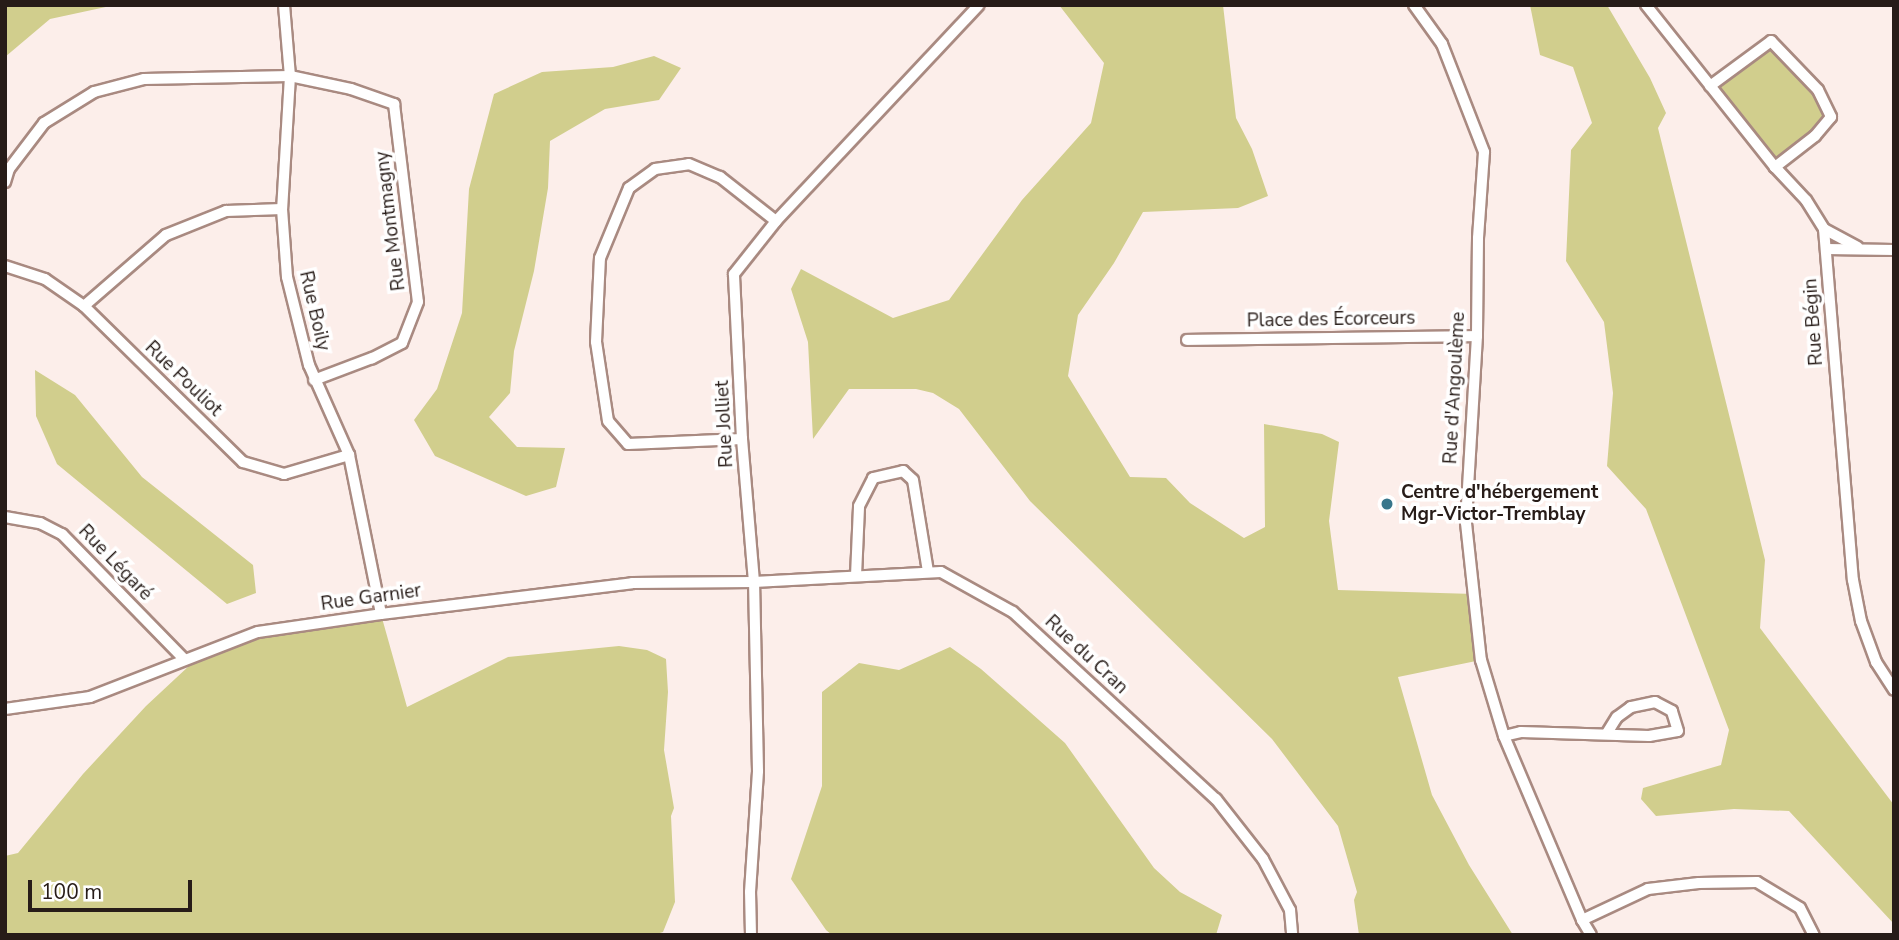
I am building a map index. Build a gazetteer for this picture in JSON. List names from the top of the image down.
{
  "streets": {
    "street": [
      "Rue Montmagny",
      "Rue Boily",
      "Place des Écorceurs",
      "Rue Bégin",
      "Rue Pouliot",
      "Rue d'Angoulème",
      "Rue Jolliet",
      "Rue Légaré",
      "Rue Garnier",
      "Rue du Cran"
    ]
  },
  "crossings": [
    ["Rue Montmagny", "Rue Boily"],
    ["Rue Boily", "Rue Pouliot"],
    ["Rue Boily", "Rue Garnier"],
    ["Place des Écorceurs", "Rue d'Angoulème"],
    ["Rue Jolliet", "Rue Garnier"],
    ["Rue Jolliet", "Rue du Cran"],
    ["Rue Légaré", "Rue Garnier"],
    ["Rue Garnier", "Rue du Cran"]
  ],
  "places": ["Centre d'hébergement Mgr-Victor-Tremblay"],
  "scale_bar": "100 m"
}
